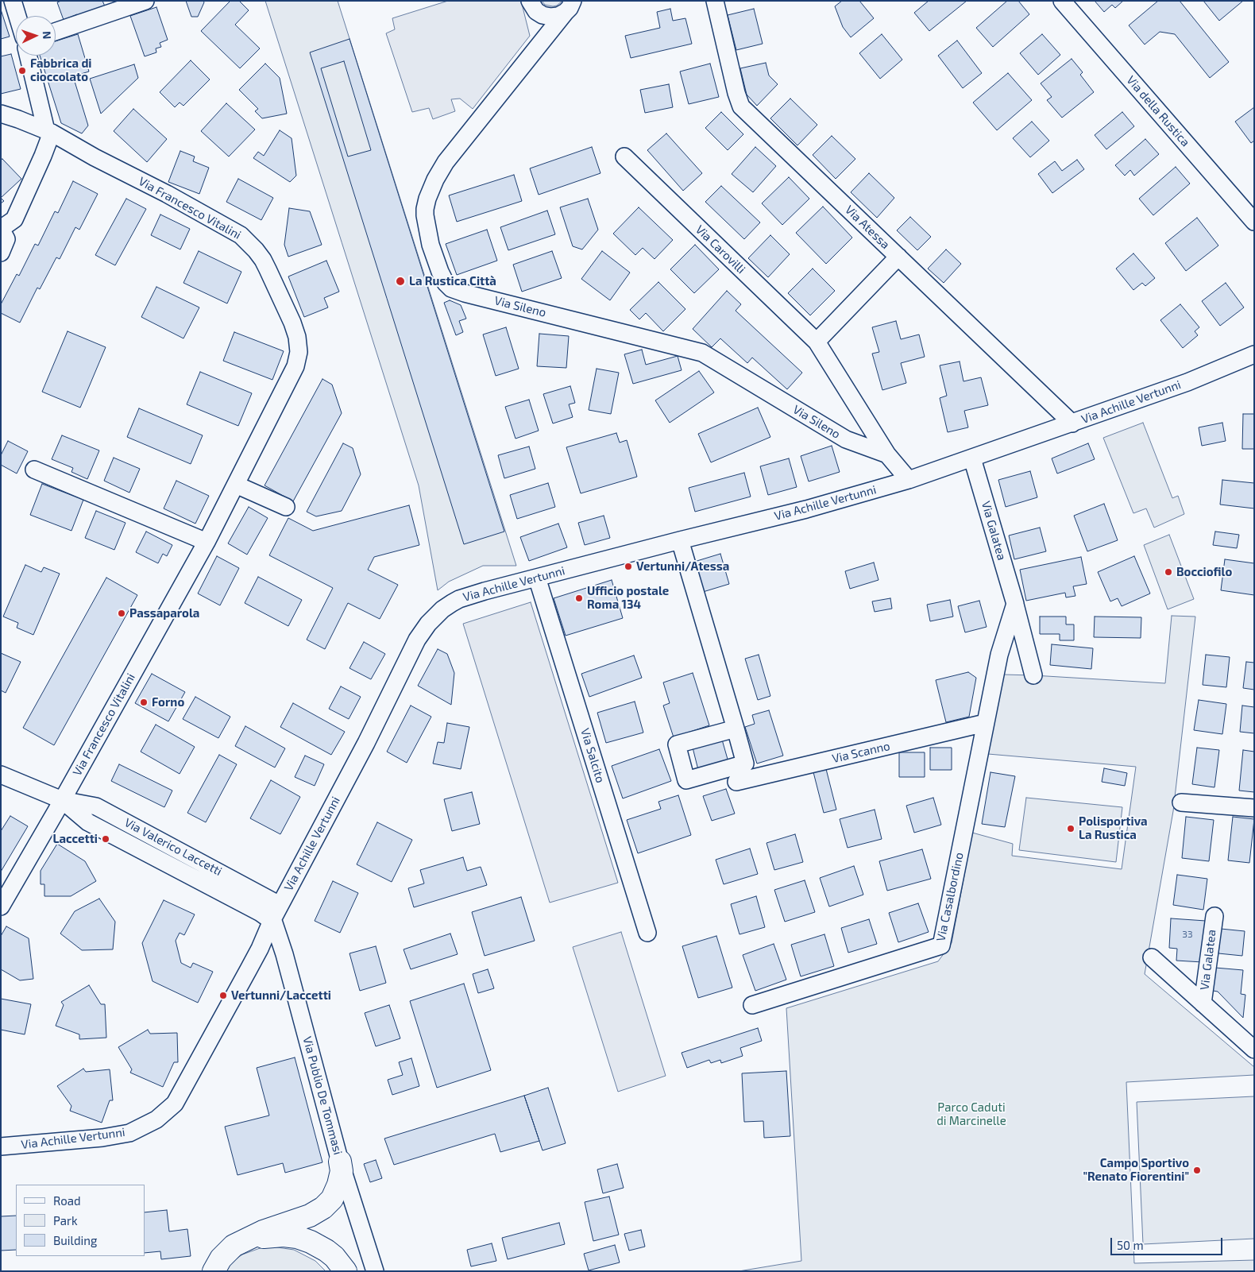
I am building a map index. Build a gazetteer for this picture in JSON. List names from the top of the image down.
{
  "streets": {
    "street": [
      "Via della Rustica",
      "Via Francesco Vitalini",
      "Via Atessa",
      "Via Carovilli",
      "Via Sileno",
      "Via Achille Vertunni",
      "Via Galatea",
      "Via Scanno",
      "Via Salcito",
      "Via Valerico Laccetti",
      "Via Casalbordino",
      "Via Publio De Tommasi"
    ]
  },
  "crossings": [
    ["Via Francesco Vitalini", "Via Valerico Laccetti"],
    ["Via Atessa", "Via Achille Vertunni"],
    ["Via Carovilli", "Via Sileno"],
    ["Via Carovilli", "Via Achille Vertunni"],
    ["Via Achille Vertunni", "Via Galatea"],
    ["Via Achille Vertunni", "Via Salcito"],
    ["Via Achille Vertunni", "Via Valerico Laccetti"],
    ["Via Achille Vertunni", "Via Publio De Tommasi"],
    ["Via Galatea", "Via Casalbordino"],
    ["Via Scanno", "Via Casalbordino"],
    ["Via Valerico Laccetti", "Via Publio De Tommasi"]
  ],
  "parks": ["Parco Caduti di Marcinelle"],
  "places": [
    "Fabbrica di cioccolato",
    "La Rustica Città",
    "Vertunni/Atessa",
    "Bocciofilo",
    "Ufficio postale Roma 134",
    "Passaparola",
    "Forno",
    "Polisportiva La Rustica",
    "Laccetti",
    "Vertunni/Laccetti",
    "Campo Sportivo \"Renato Fiorentini\""
  ],
  "house_numbers": ["33"],
  "legend": ["Road", "Park", "Building"],
  "scale_bar": "50 m",
  "north": "right"
}
